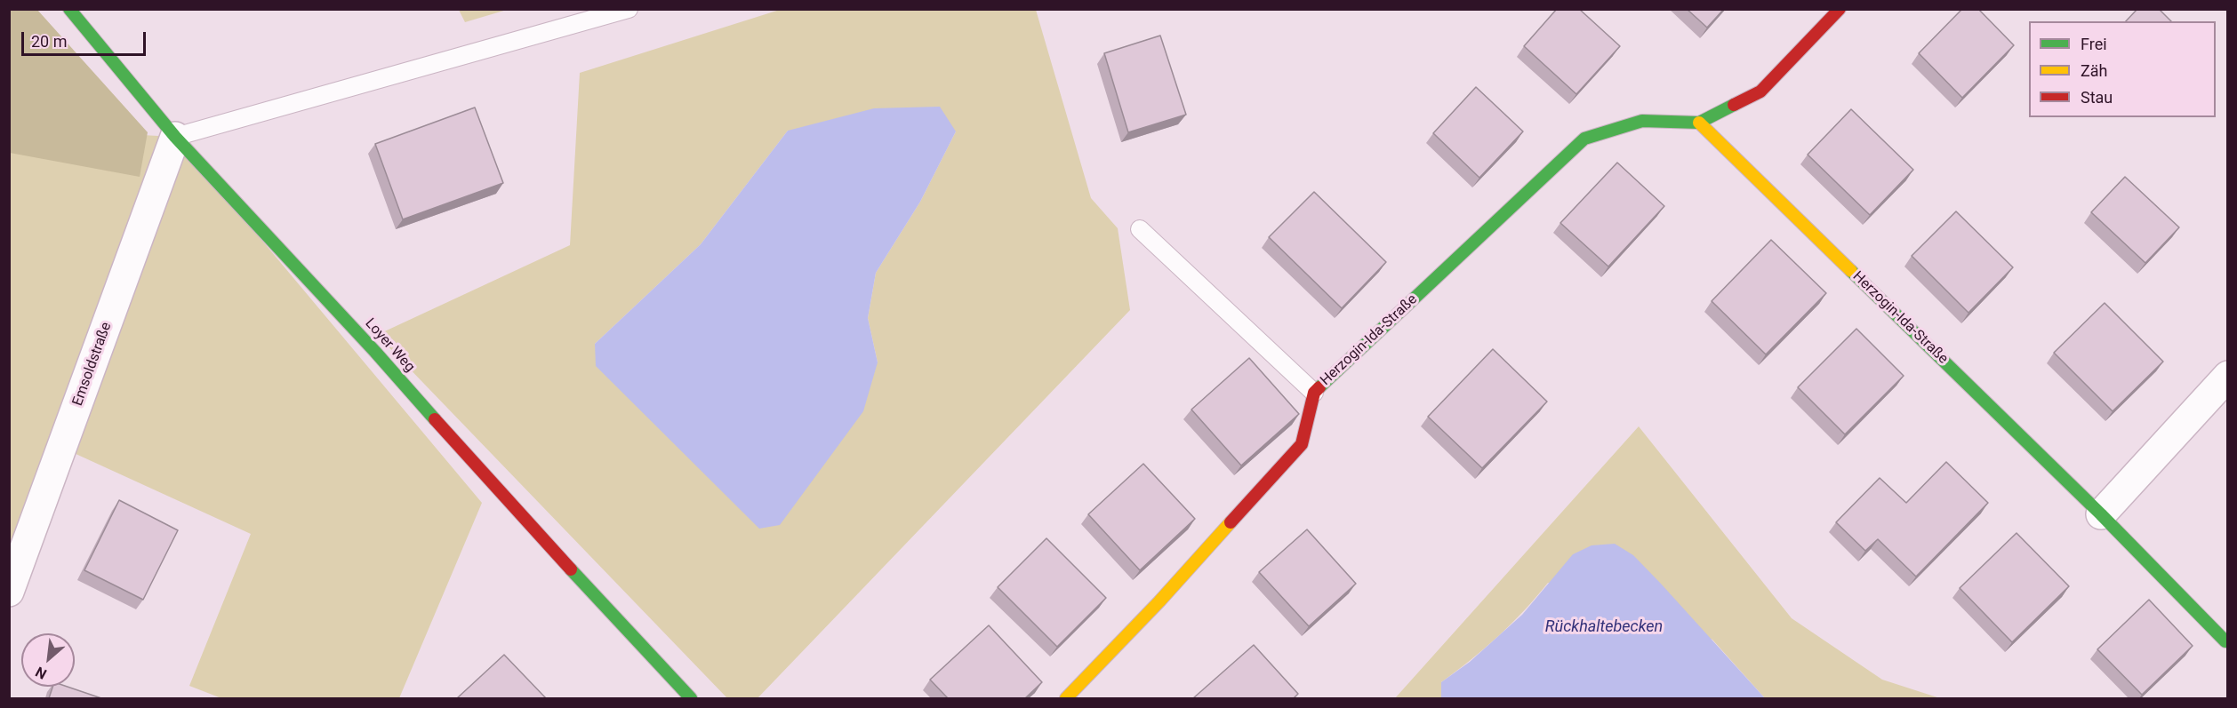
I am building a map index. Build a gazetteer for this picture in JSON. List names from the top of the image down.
{
  "streets": {
    "street": ["Herzogin-Ida-Straße", "Loyer Weg", "Emsoldstraße"]
  },
  "crossings": [
    ["Loyer Weg", "Emsoldstraße"]
  ],
  "water": ["Rückhaltebecken"],
  "legend": ["Frei", "Zäh", "Stau"],
  "scale_bar": "20 m",
  "north": "bottom left"
}
